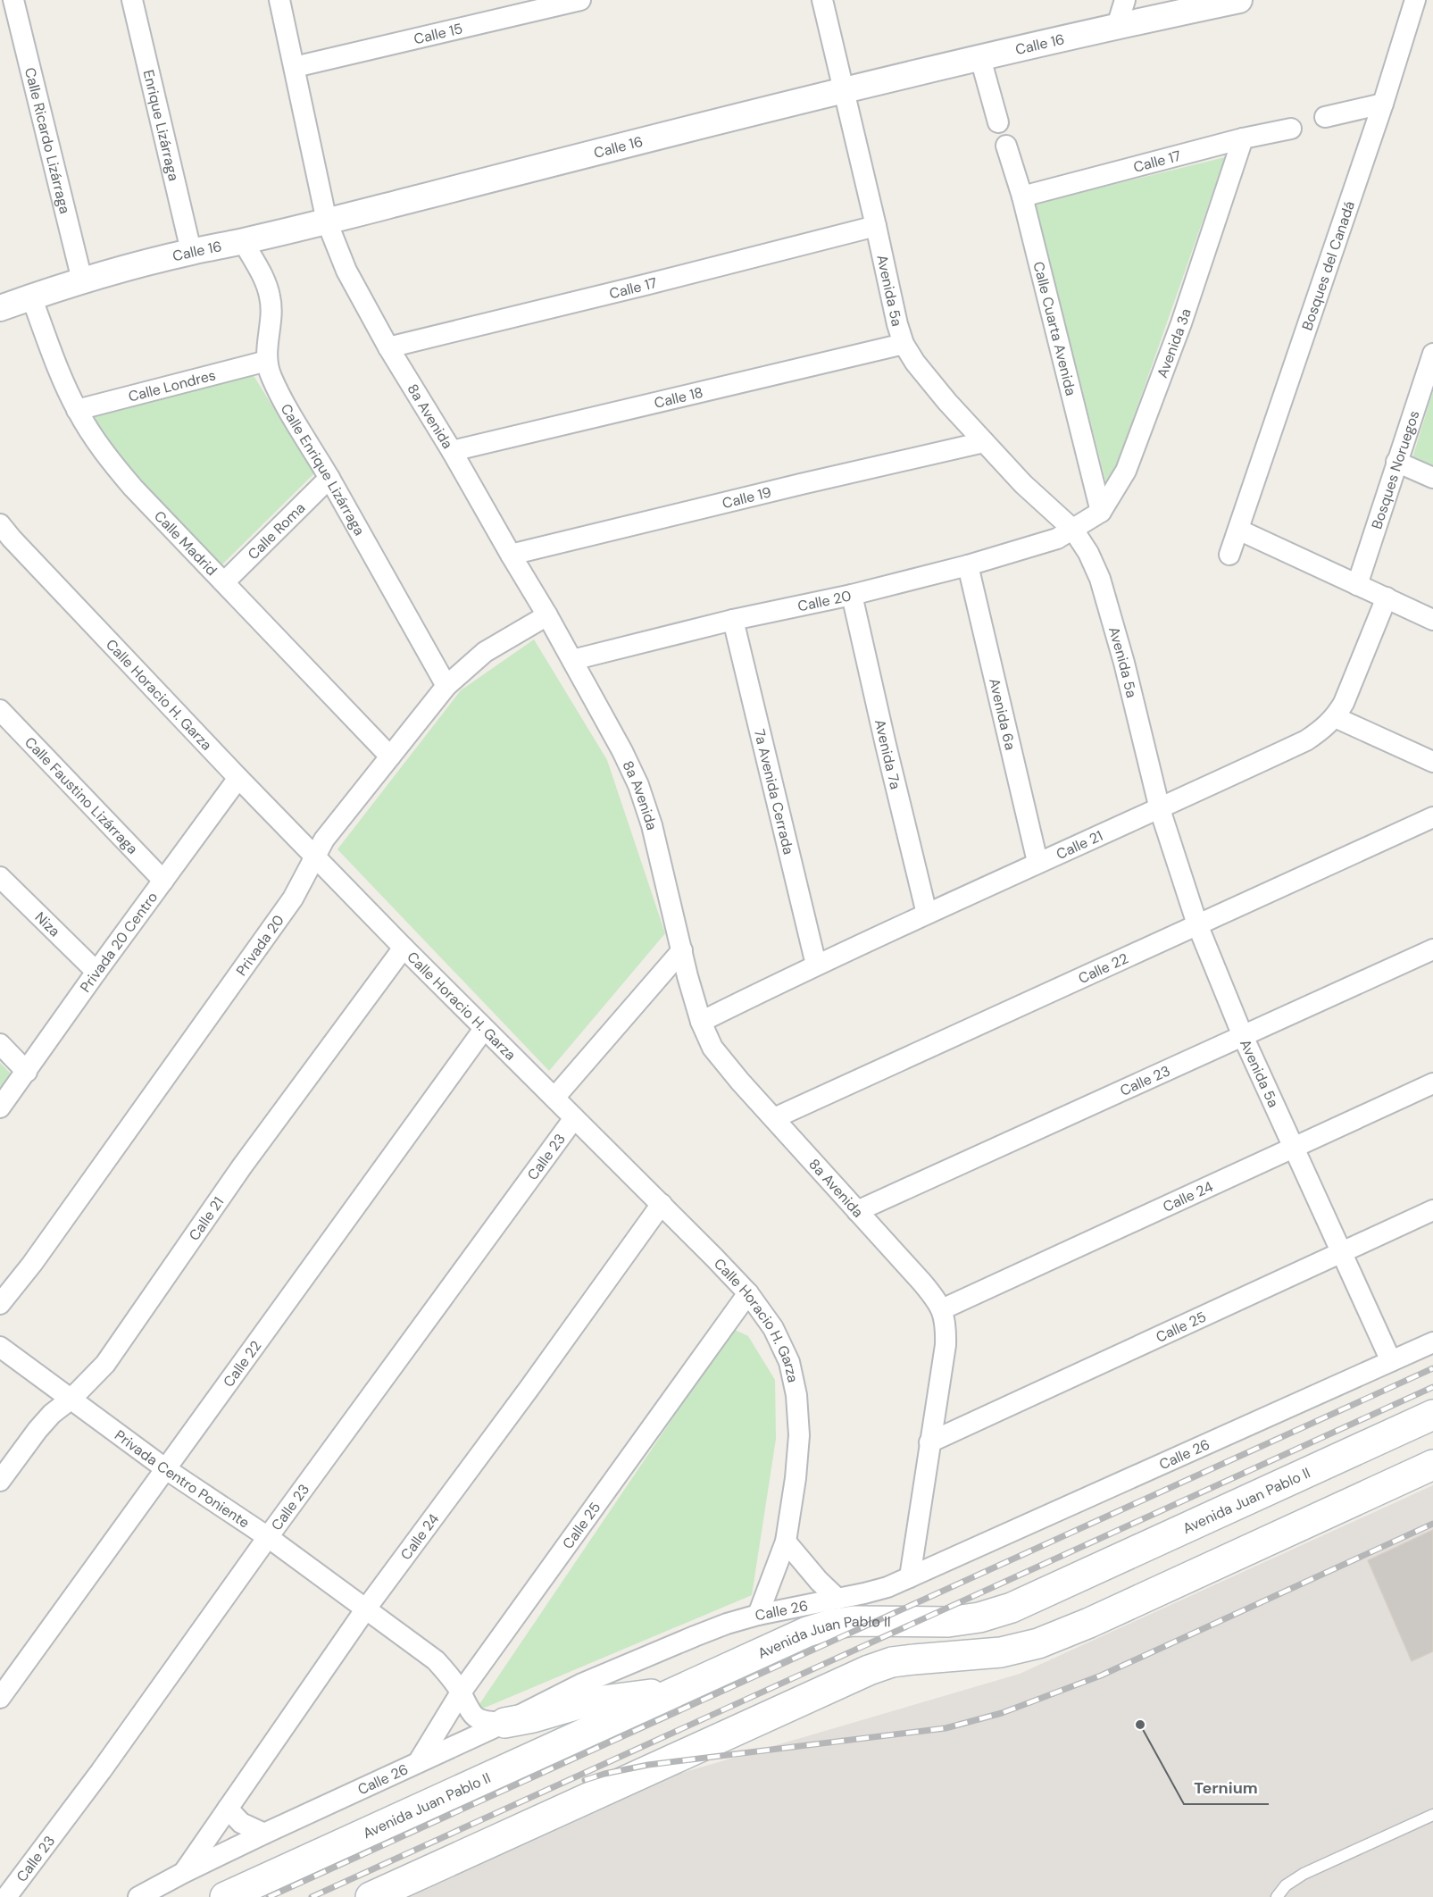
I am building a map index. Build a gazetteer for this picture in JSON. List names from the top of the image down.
{
  "streets": {
    "main road": ["Avenida Juan Pablo II"],
    "street": [
      "Calle 15",
      "Calle 16",
      "Enrique Lizárraga",
      "Calle Ricardo Lizárraga",
      "Calle 17",
      "Bosques del Canadá",
      "Avenida 5a",
      "Calle Cuarta Avenida",
      "Avenida 3a",
      "Calle Londres",
      "Calle 18",
      "8a Avenida",
      "Bosques Noruegos",
      "Calle Enrique Lizárraga",
      "Calle 19",
      "Calle Roma",
      "Calle Madrid",
      "Calle 20",
      "Calle Horacio H. Garza",
      "Avenida 6a",
      "Avenida 7a",
      "7a Avenida Cerrada",
      "Calle Faustino Lizárraga",
      "Calle 21",
      "Niza",
      "Privada 20 Centro",
      "Privada 20",
      "Calle 22",
      "Calle 23",
      "Calle 24",
      "Calle 25",
      "Calle 26",
      "Privada Centro Poniente"
    ]
  },
  "crossings": [
    ["Calle 15", "8a Avenida"],
    ["Calle 16", "Enrique Lizárraga"],
    ["Calle 16", "Calle Ricardo Lizárraga"],
    ["Calle 16", "Avenida 5a"],
    ["Calle 16", "8a Avenida"],
    ["Calle 16", "Calle Enrique Lizárraga"],
    ["Calle 16", "Calle Madrid"],
    ["Calle 17", "Avenida 5a"],
    ["Calle 17", "Calle Cuarta Avenida"],
    ["Calle 17", "Avenida 3a"],
    ["Calle 17", "8a Avenida"],
    ["Avenida 5a", "Avenida 3a"],
    ["Avenida 5a", "Calle 18"],
    ["Avenida 5a", "Calle 19"],
    ["Avenida 5a", "Calle 20"],
    ["Avenida 5a", "Calle 21"],
    ["Avenida 5a", "Calle 22"],
    ["Avenida 5a", "Calle 23"],
    ["Avenida 5a", "Calle 24"],
    ["Avenida 5a", "Calle 25"],
    ["Avenida 5a", "Calle 26"],
    ["Calle Cuarta Avenida", "Avenida 3a"],
    ["Avenida 3a", "Calle 20"],
    ["Calle Londres", "Calle Enrique Lizárraga"],
    ["Calle Londres", "Calle Madrid"],
    ["Calle 18", "8a Avenida"],
    ["8a Avenida", "Calle 19"],
    ["8a Avenida", "Calle 20"],
    ["8a Avenida", "Calle 21"],
    ["8a Avenida", "Privada 20"],
    ["8a Avenida", "Calle 22"],
    ["8a Avenida", "Calle 23"],
    ["8a Avenida", "Calle 24"],
    ["8a Avenida", "Calle 25"],
    ["8a Avenida", "Calle 26"],
    ["Calle Enrique Lizárraga", "Calle Roma"],
    ["Calle Enrique Lizárraga", "Privada 20"],
    ["Calle Roma", "Calle Madrid"],
    ["Calle Madrid", "Privada 20"],
    ["Calle 20", "Avenida 6a"],
    ["Calle 20", "Avenida 7a"],
    ["Calle 20", "7a Avenida Cerrada"],
    ["Calle Horacio H. Garza", "Calle 21"],
    ["Calle Horacio H. Garza", "Privada 20 Centro"],
    ["Calle Horacio H. Garza", "Privada 20"],
    ["Calle Horacio H. Garza", "Calle 22"],
    ["Calle Horacio H. Garza", "Calle 23"],
    ["Calle Horacio H. Garza", "Calle 24"],
    ["Calle Horacio H. Garza", "Calle 25"],
    ["Calle Horacio H. Garza", "Calle 26"],
    ["Avenida 6a", "Calle 21"],
    ["Avenida 7a", "Calle 21"],
    ["7a Avenida Cerrada", "Calle 21"],
    ["Calle Faustino Lizárraga", "Privada 20 Centro"],
    ["Calle 21", "Privada Centro Poniente"],
    ["Niza", "Privada 20 Centro"],
    ["Calle 22", "Privada Centro Poniente"],
    ["Calle 23", "Privada Centro Poniente"],
    ["Calle 24", "Calle 26"],
    ["Calle 24", "Privada Centro Poniente"],
    ["Calle 25", "Calle 26"],
    ["Calle 25", "Privada Centro Poniente"],
    ["Calle 26", "Privada Centro Poniente"]
  ],
  "places": ["Ternium"]
}
